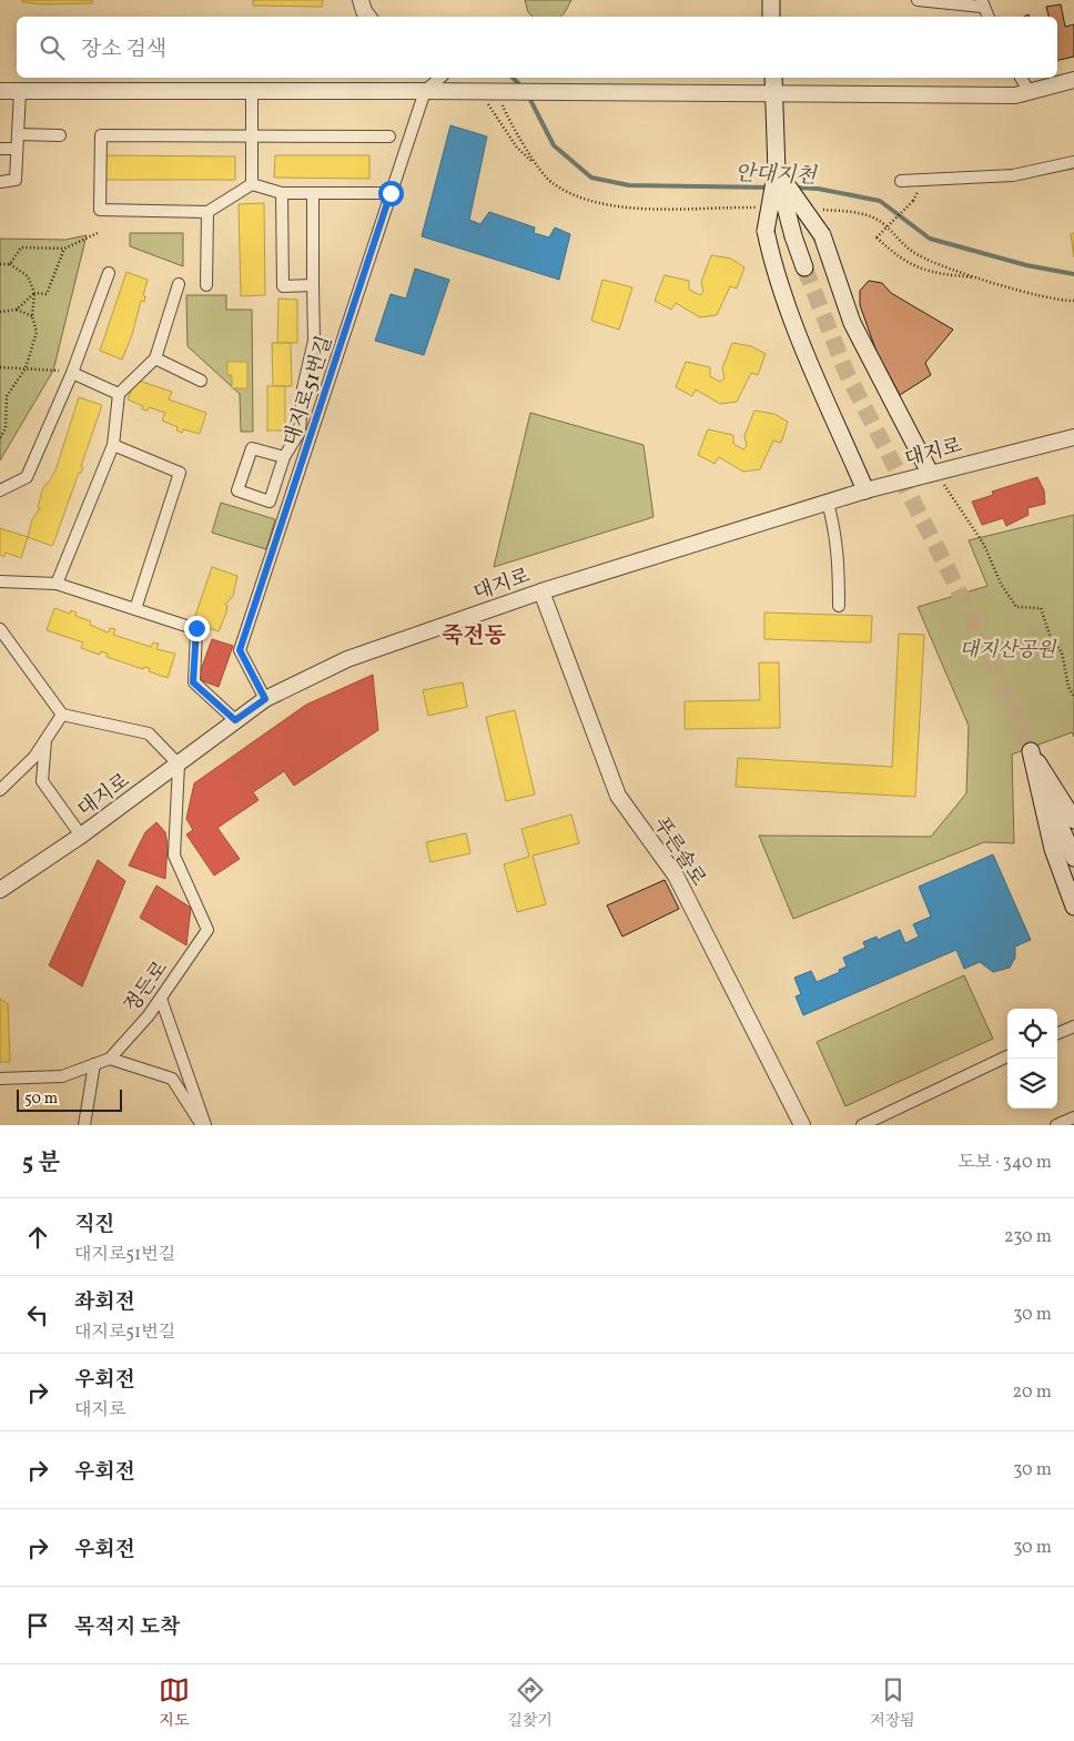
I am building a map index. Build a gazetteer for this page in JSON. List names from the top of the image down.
{
  "streets": {
    "street": [
      "대지로51번길",
      "대지로",
      "푸른솔로",
      "정든로"
    ]
  },
  "crossings": [
    ["대지로51번길", "대지로"],
    ["대지로", "푸른솔로"],
    ["대지로", "정든로"]
  ],
  "districts": ["죽전동"],
  "water": ["안대지천"],
  "parks": ["대지산공원"],
  "scale_bar": "50 m",
  "page": {
    "search": "장소 검색",
    "scale": "50 m",
    "heading": ["5 분", "도보 · 340 m"],
    "list": [
      ["직진", "대지로51번길", "230 m"],
      ["좌회전", "대지로51번길", "30 m"],
      ["우회전", "대지로", "20 m"],
      ["우회전", "30 m"],
      ["우회전", "30 m"],
      "목적지 도착"
    ],
    "nav": ["지도", "길찾기", "저장됨"]
  }
}
